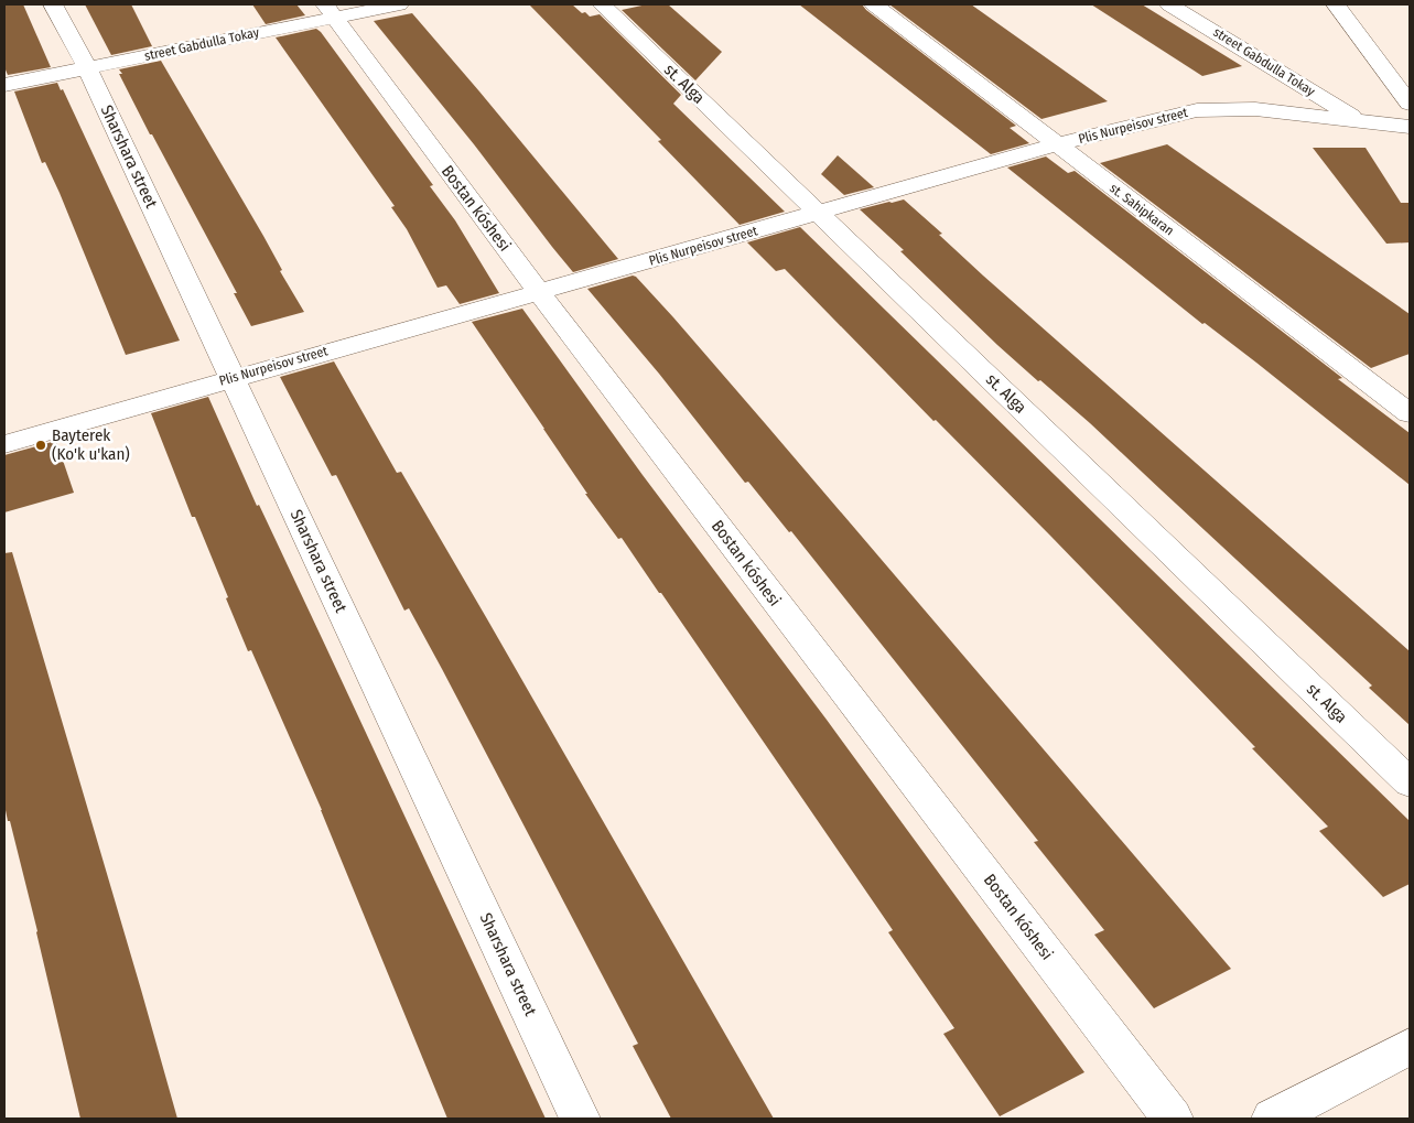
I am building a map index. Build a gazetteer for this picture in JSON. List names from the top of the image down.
{
  "streets": {
    "street": [
      "street Gabdulla Tokay",
      "st. Alga",
      "Plis Nurpeisov street",
      "Sharshara street",
      "Bostan kóshesi",
      "st. Sahipkaran"
    ]
  },
  "crossings": [
    ["street Gabdulla Tokay", "Plis Nurpeisov street"],
    ["street Gabdulla Tokay", "Sharshara street"],
    ["street Gabdulla Tokay", "Bostan kóshesi"],
    ["st. Alga", "Plis Nurpeisov street"],
    ["Plis Nurpeisov street", "Sharshara street"],
    ["Plis Nurpeisov street", "Bostan kóshesi"],
    ["Plis Nurpeisov street", "st. Sahipkaran"]
  ],
  "places": ["Bayterek (Ko'k u'kan)"]
}
